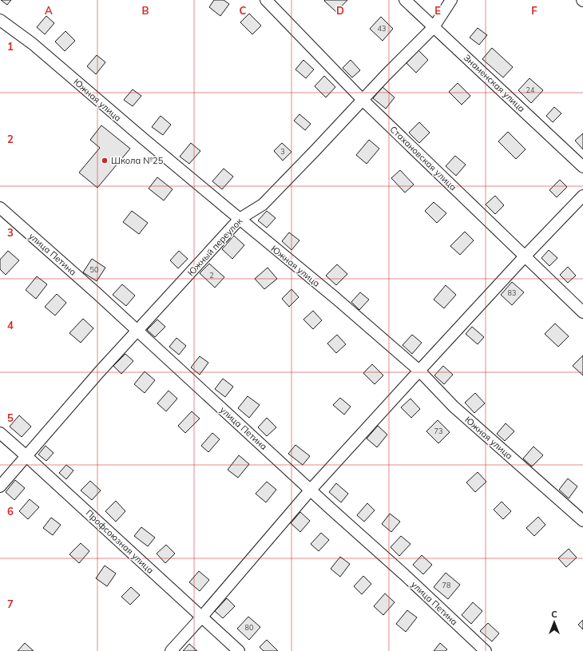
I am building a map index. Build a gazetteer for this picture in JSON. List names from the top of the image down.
{
  "streets": {
    "street": [
      "Знаменская улица",
      "Южная улица",
      "Стахановская улица",
      "Южный переулок",
      "улица Петина",
      "Профсоюзная улица"
    ]
  },
  "crossings": [
    ["Знаменская улица", "Южный переулок"],
    ["Южная улица", "Южный переулок"],
    ["Стахановская улица", "Южный переулок"],
    ["Южный переулок", "улица Петина"],
    ["Южный переулок", "Профсоюзная улица"]
  ],
  "places": ["Школа №25"],
  "house_numbers": [
    "43",
    "24",
    "3",
    "50",
    "2",
    "83",
    "73",
    "78",
    "80"
  ],
  "north": "top",
  "grid": {
    "columns": [
      "A",
      "B",
      "C",
      "D",
      "E",
      "F"
    ],
    "rows": [
      "1",
      "2",
      "3",
      "4",
      "5",
      "6",
      "7"
    ]
  }
}
